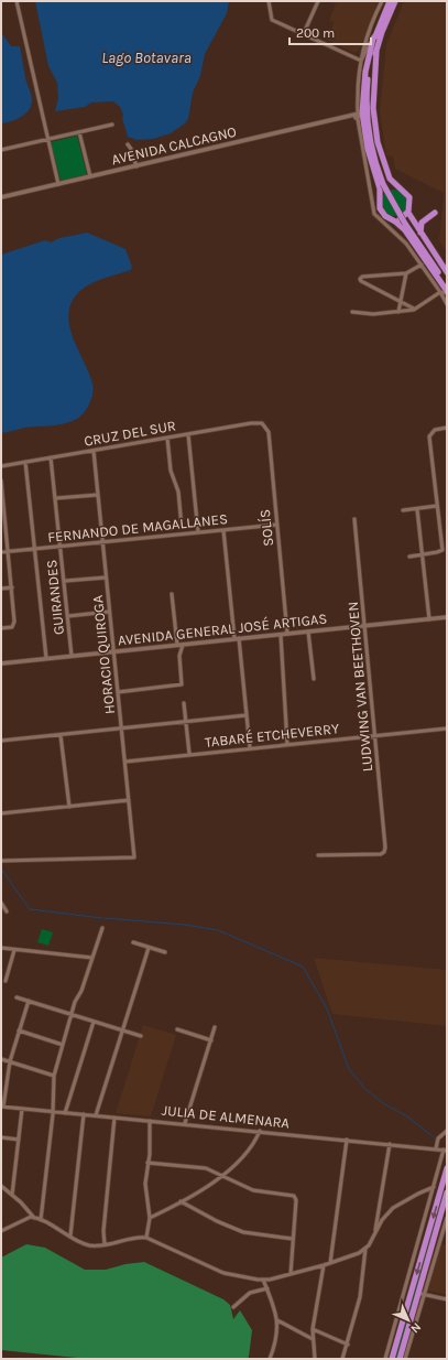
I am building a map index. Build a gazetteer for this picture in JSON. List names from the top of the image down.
{
  "streets": {
    "street": [
      "AVENIDA CALCAGNO",
      "CRUZ DEL SUR",
      "FERNANDO DE MAGALLANES",
      "SOLÍS",
      "GUIRANDES",
      "AVENIDA GENERAL JOSÉ ARTIGAS",
      "HORACIO QUIROGA",
      "LUDWING VAN BEETHOVEN",
      "TABARÉ ETCHEVERRY",
      "JULIA DE ALMENARA"
    ]
  },
  "crossings": [
    ["CRUZ DEL SUR", "SOLÍS"],
    ["CRUZ DEL SUR", "GUIRANDES"],
    ["CRUZ DEL SUR", "HORACIO QUIROGA"],
    ["FERNANDO DE MAGALLANES", "SOLÍS"],
    ["FERNANDO DE MAGALLANES", "GUIRANDES"],
    ["FERNANDO DE MAGALLANES", "HORACIO QUIROGA"],
    ["SOLÍS", "AVENIDA GENERAL JOSÉ ARTIGAS"],
    ["GUIRANDES", "AVENIDA GENERAL JOSÉ ARTIGAS"],
    ["AVENIDA GENERAL JOSÉ ARTIGAS", "HORACIO QUIROGA"],
    ["AVENIDA GENERAL JOSÉ ARTIGAS", "LUDWING VAN BEETHOVEN"],
    ["HORACIO QUIROGA", "TABARÉ ETCHEVERRY"],
    ["LUDWING VAN BEETHOVEN", "TABARÉ ETCHEVERRY"]
  ],
  "water": ["Lago Botavara"],
  "scale_bar": "200 m",
  "north": "bottom right"
}
